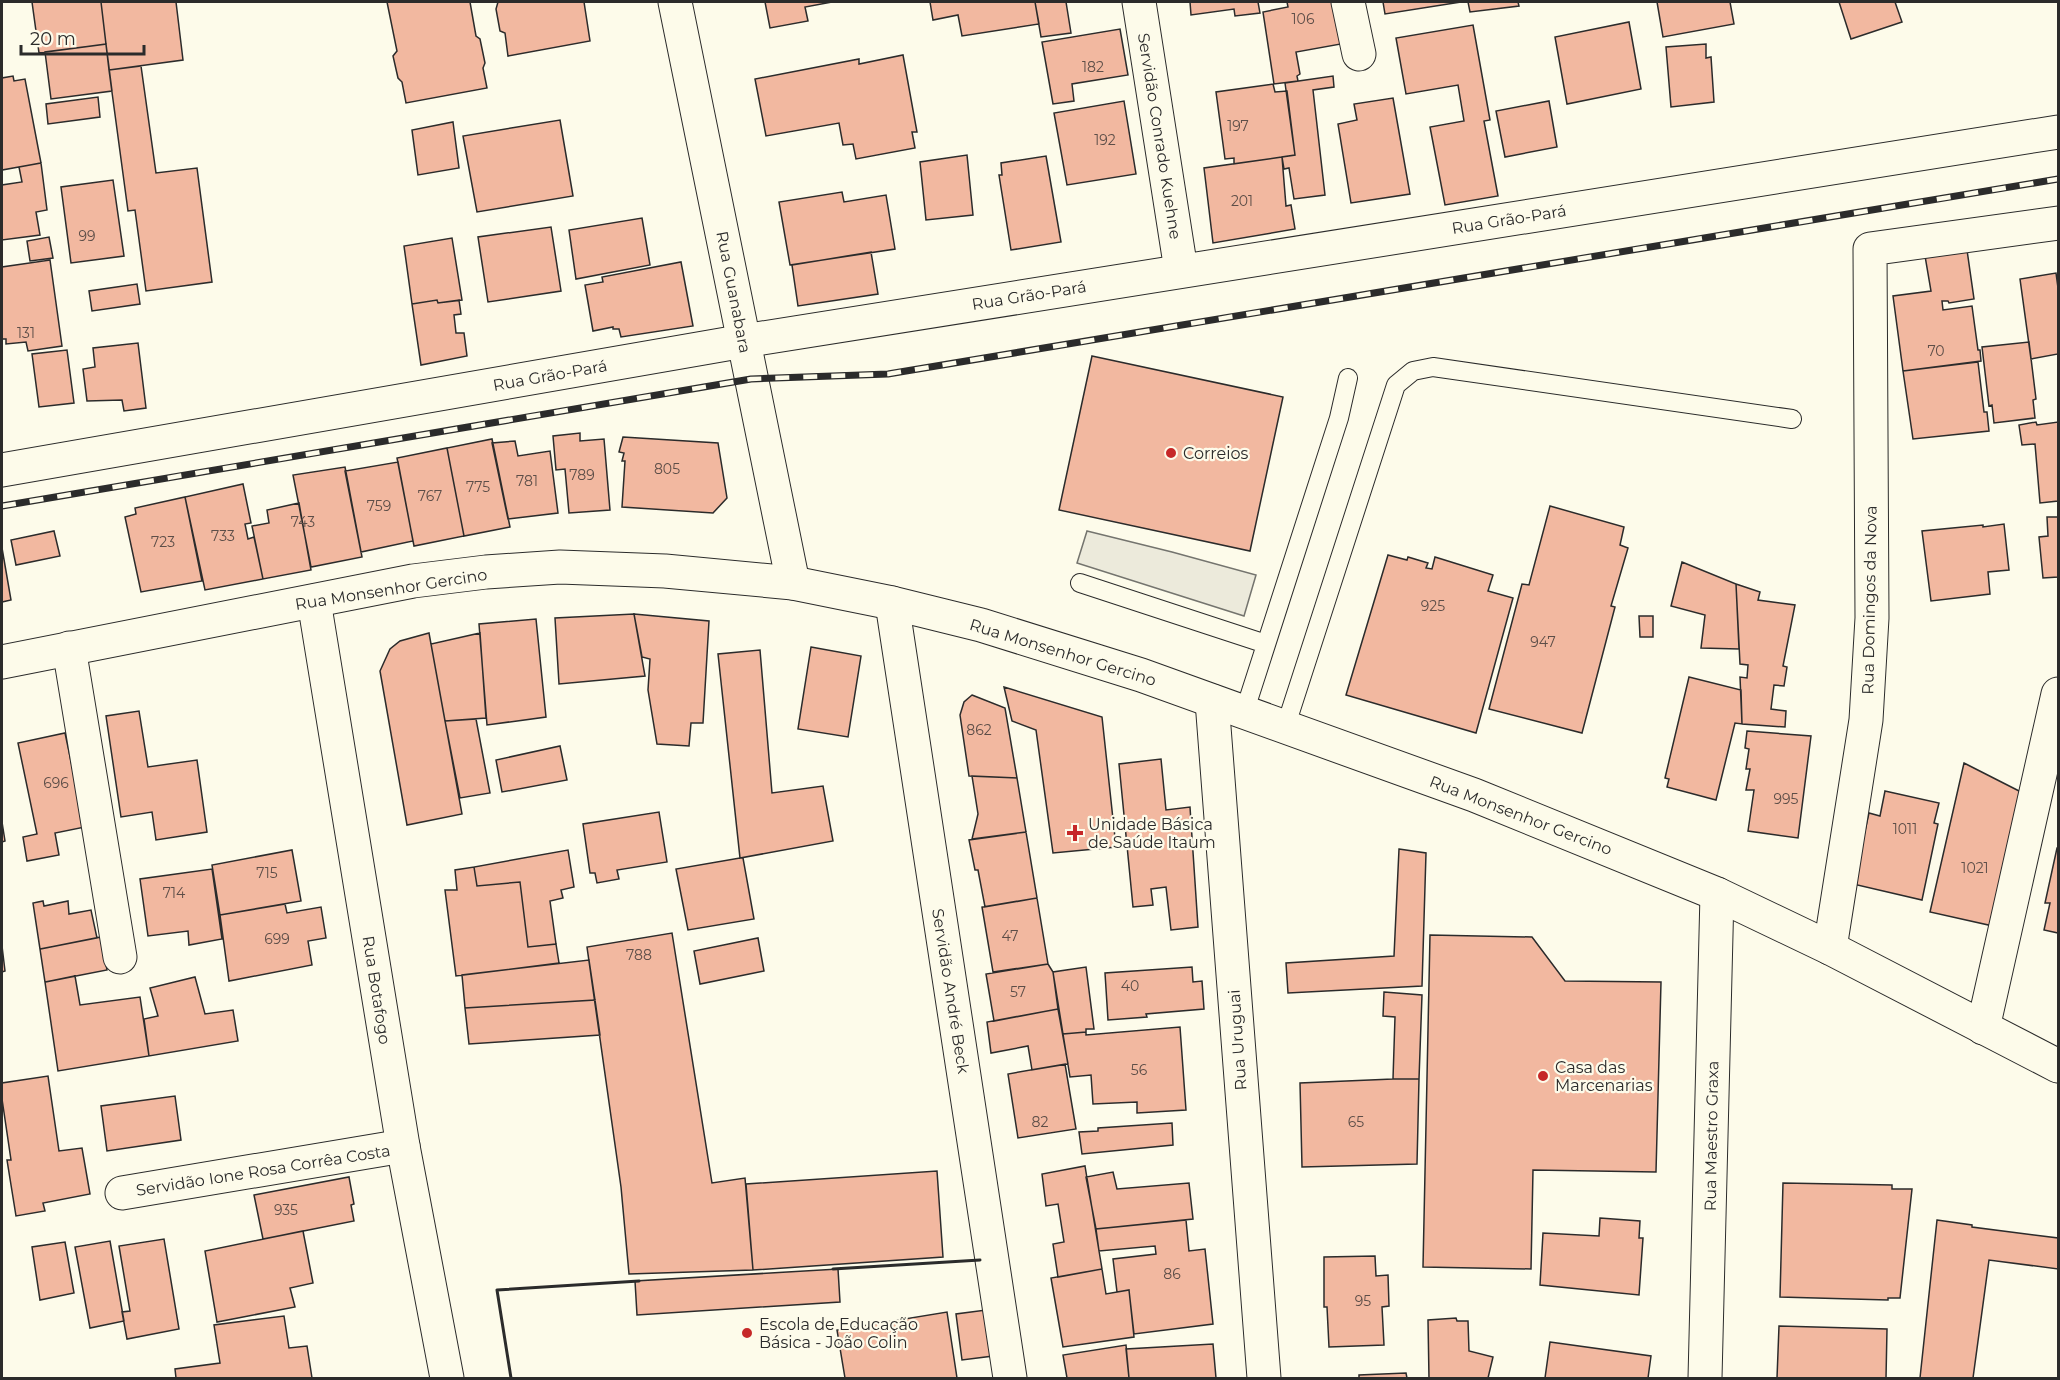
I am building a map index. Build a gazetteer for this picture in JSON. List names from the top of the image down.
{
  "streets": {
    "street": [
      "Servidão Conrado Kuehne",
      "Rua Grão-Pará",
      "Rua Guanabara",
      "Rua Monsenhor Gercino",
      "Rua Domingos da Nova",
      "Rua Botafogo",
      "Servidão André Beck",
      "Rua Uruguai",
      "Rua Maestro Graxa",
      "Servidão Ione Rosa Corrêa Costa"
    ]
  },
  "crossings": [
    ["Servidão Conrado Kuehne", "Rua Grão-Pará"],
    ["Rua Grão-Pará", "Rua Guanabara"],
    ["Rua Guanabara", "Rua Monsenhor Gercino"],
    ["Rua Monsenhor Gercino", "Rua Domingos da Nova"],
    ["Rua Monsenhor Gercino", "Rua Botafogo"],
    ["Rua Monsenhor Gercino", "Servidão André Beck"],
    ["Rua Monsenhor Gercino", "Rua Uruguai"],
    ["Rua Monsenhor Gercino", "Rua Maestro Graxa"],
    ["Rua Botafogo", "Servidão Ione Rosa Corrêa Costa"]
  ],
  "places": {
    "other": ["Correios", "Casa das Marcenarias", "Escola de Educação Básica - João Colin"],
    "health": ["Unidade Básica de Saúde Itaum"]
  },
  "house_numbers": [
    "106",
    "182",
    "197",
    "192",
    "201",
    "99",
    "131",
    "70",
    "805",
    "789",
    "781",
    "775",
    "767",
    "759",
    "743",
    "733",
    "723",
    "925",
    "947",
    "862",
    "696",
    "995",
    "1011",
    "1021",
    "715",
    "714",
    "47",
    "699",
    "788",
    "40",
    "57",
    "56",
    "82",
    "65",
    "935",
    "86",
    "95"
  ],
  "scale_bar": "20 m"
}
